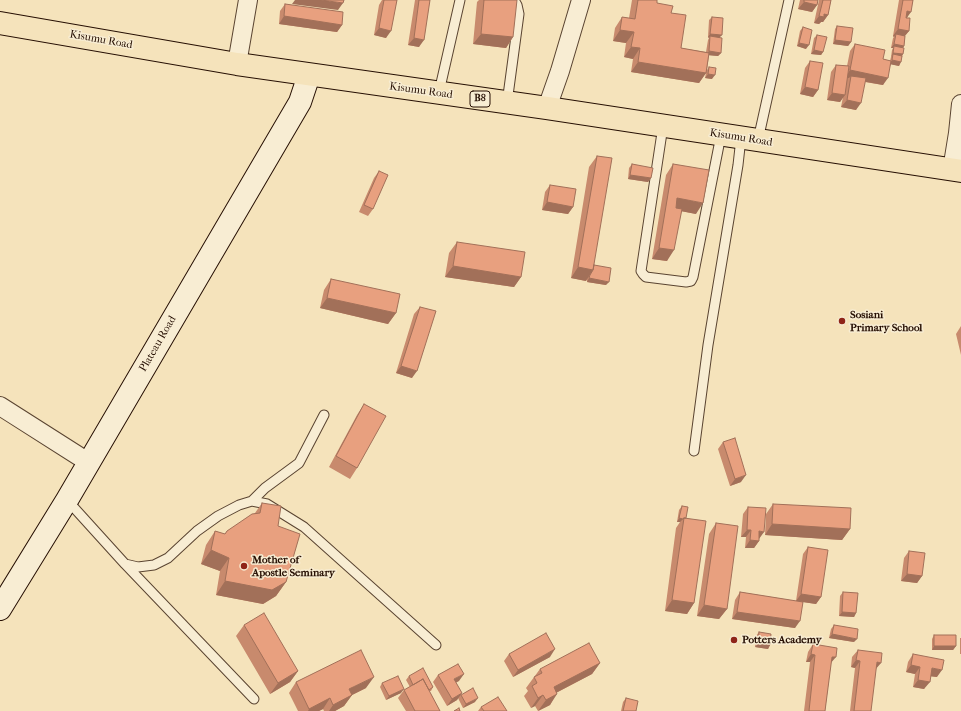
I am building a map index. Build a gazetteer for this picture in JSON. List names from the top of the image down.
{
  "streets": {
    "highway": ["Kisumu Road", "B8"],
    "street": ["Plateau Road"]
  },
  "crossings": [
    ["Kisumu Road", "Plateau Road"]
  ],
  "places": ["Sosiani Primary School", "Mother of Apostle Seminary", "Potters Academy"]
}
